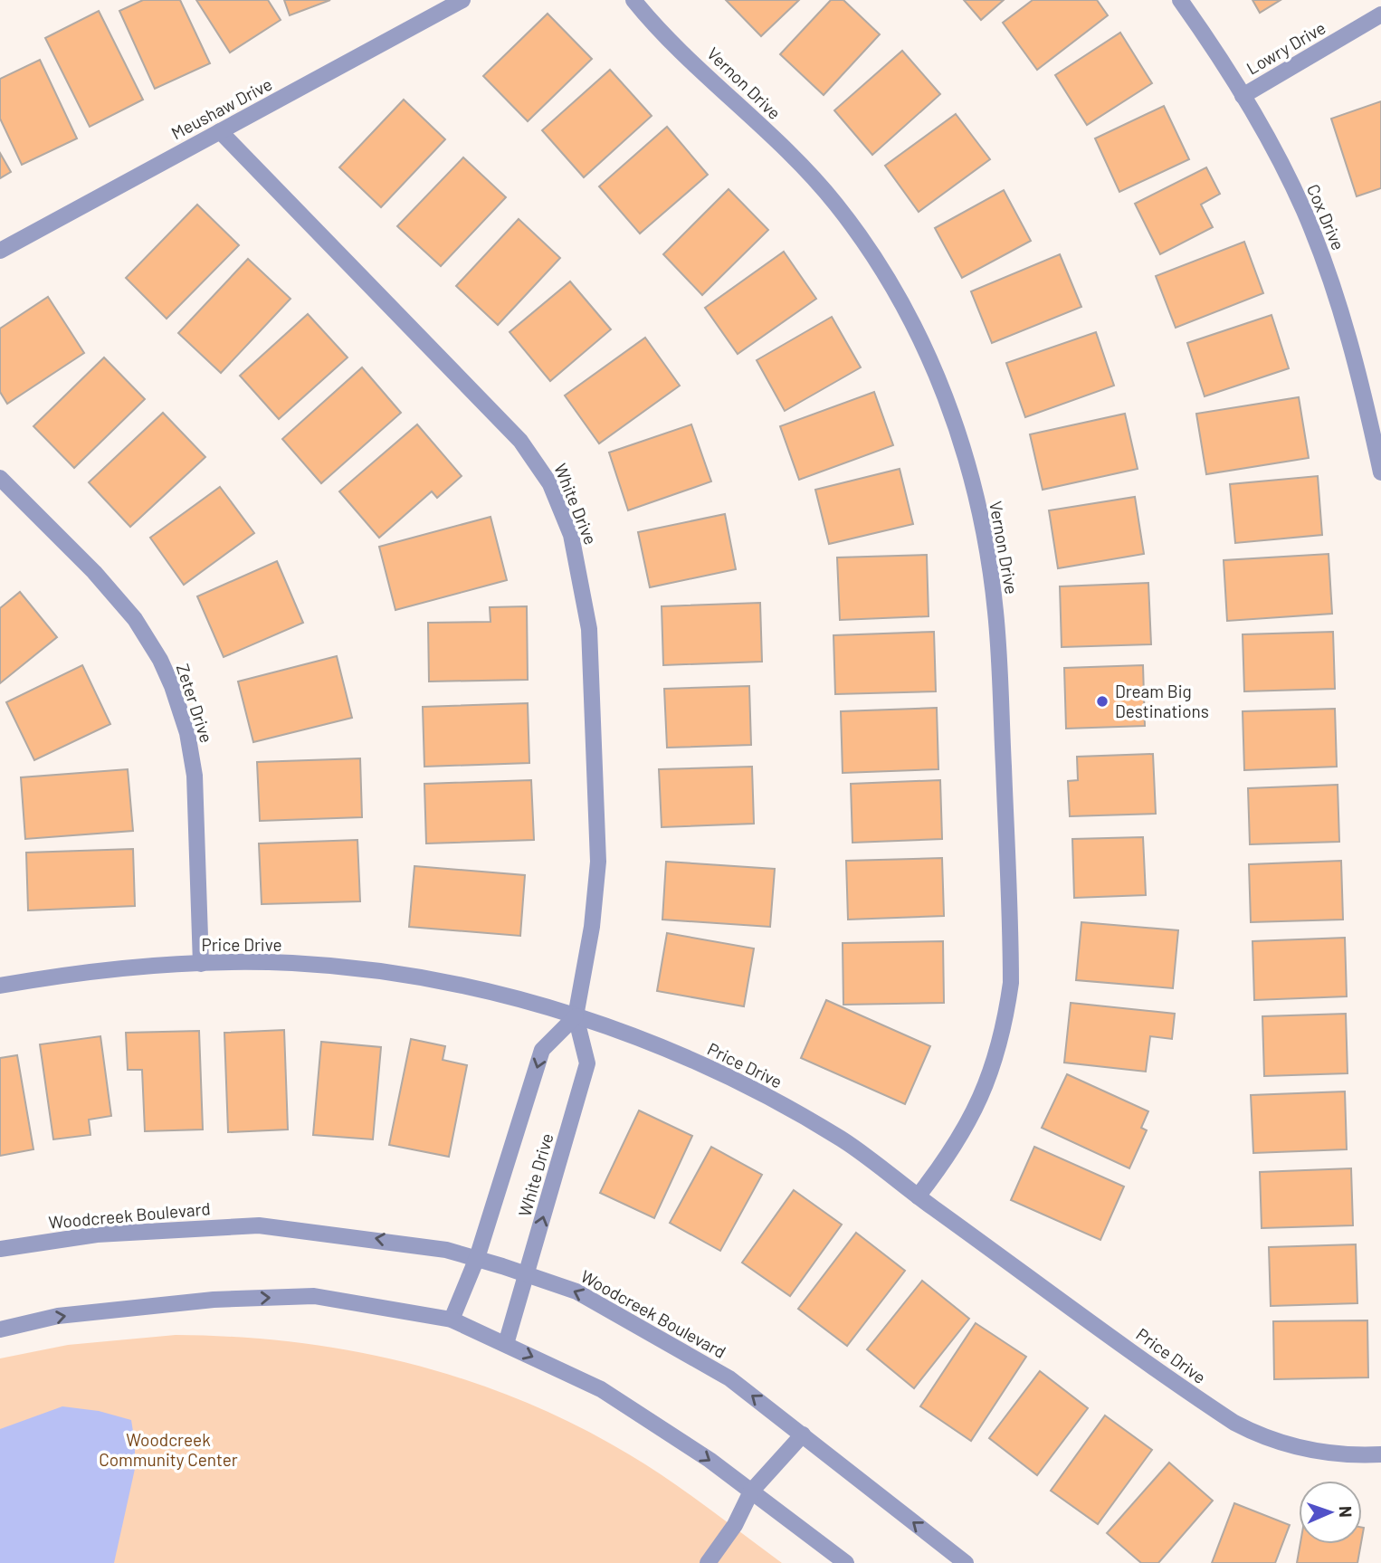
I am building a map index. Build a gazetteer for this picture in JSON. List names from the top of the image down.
{
  "streets": {
    "street": [
      "Lowry Drive",
      "Vernon Drive",
      "Meushaw Drive",
      "Cox Drive",
      "White Drive",
      "Zeter Drive",
      "Price Drive",
      "Woodcreek Boulevard"
    ]
  },
  "crossings": [
    ["Lowry Drive", "Cox Drive"],
    ["Vernon Drive", "Price Drive"],
    ["Meushaw Drive", "White Drive"],
    ["White Drive", "Price Drive"],
    ["White Drive", "Woodcreek Boulevard"],
    ["Zeter Drive", "Price Drive"]
  ],
  "parks": ["Woodcreek Community Center"],
  "places": ["Dream Big Destinations"],
  "north": "right"
}
